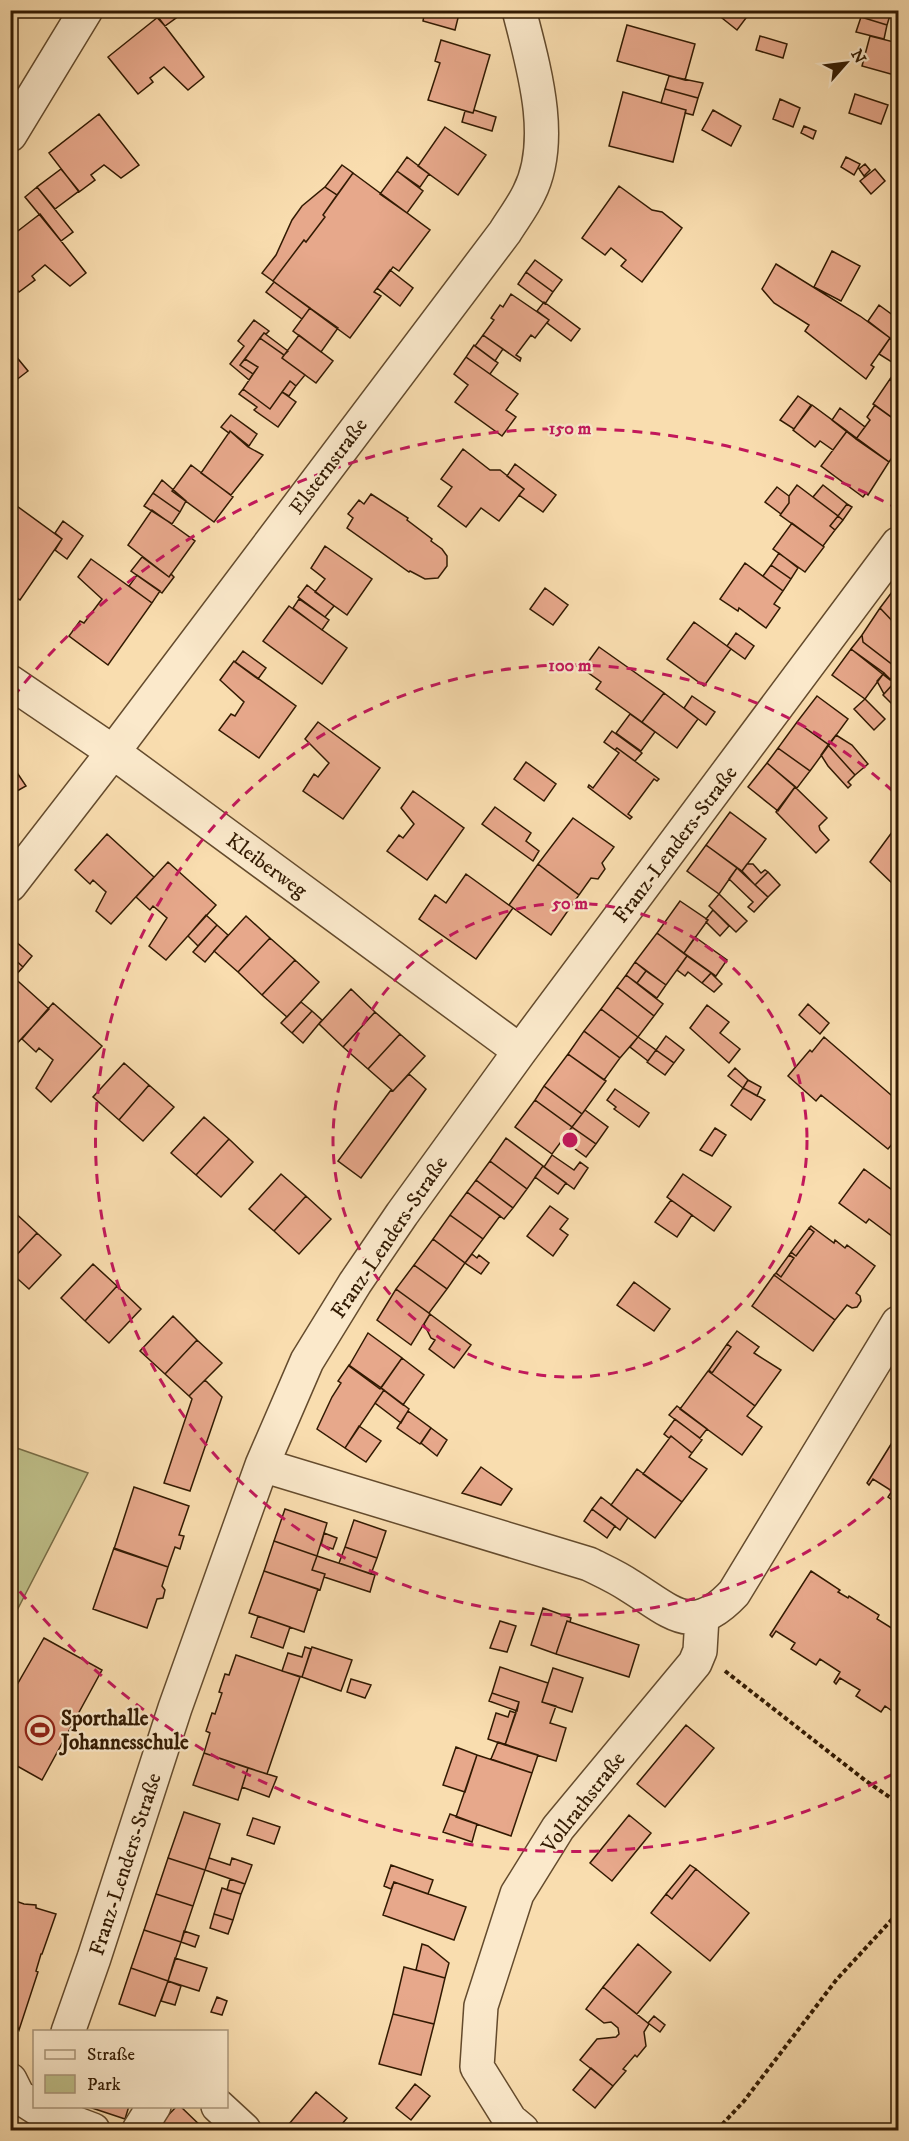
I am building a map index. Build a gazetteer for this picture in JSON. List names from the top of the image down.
{
  "streets": {
    "street": [
      "Elsternstraße",
      "Franz-Lenders-Straße",
      "Kleiberweg",
      "Vollrathstraße"
    ]
  },
  "crossings": [
    ["Elsternstraße", "Kleiberweg"],
    ["Franz-Lenders-Straße", "Kleiberweg"]
  ],
  "places": {
    "sports": ["Sporthalle Johannesschule"]
  },
  "legend": ["Straße", "Park"],
  "north": "top right",
  "rings": ["150 m", "100 m", "50 m"]
}
